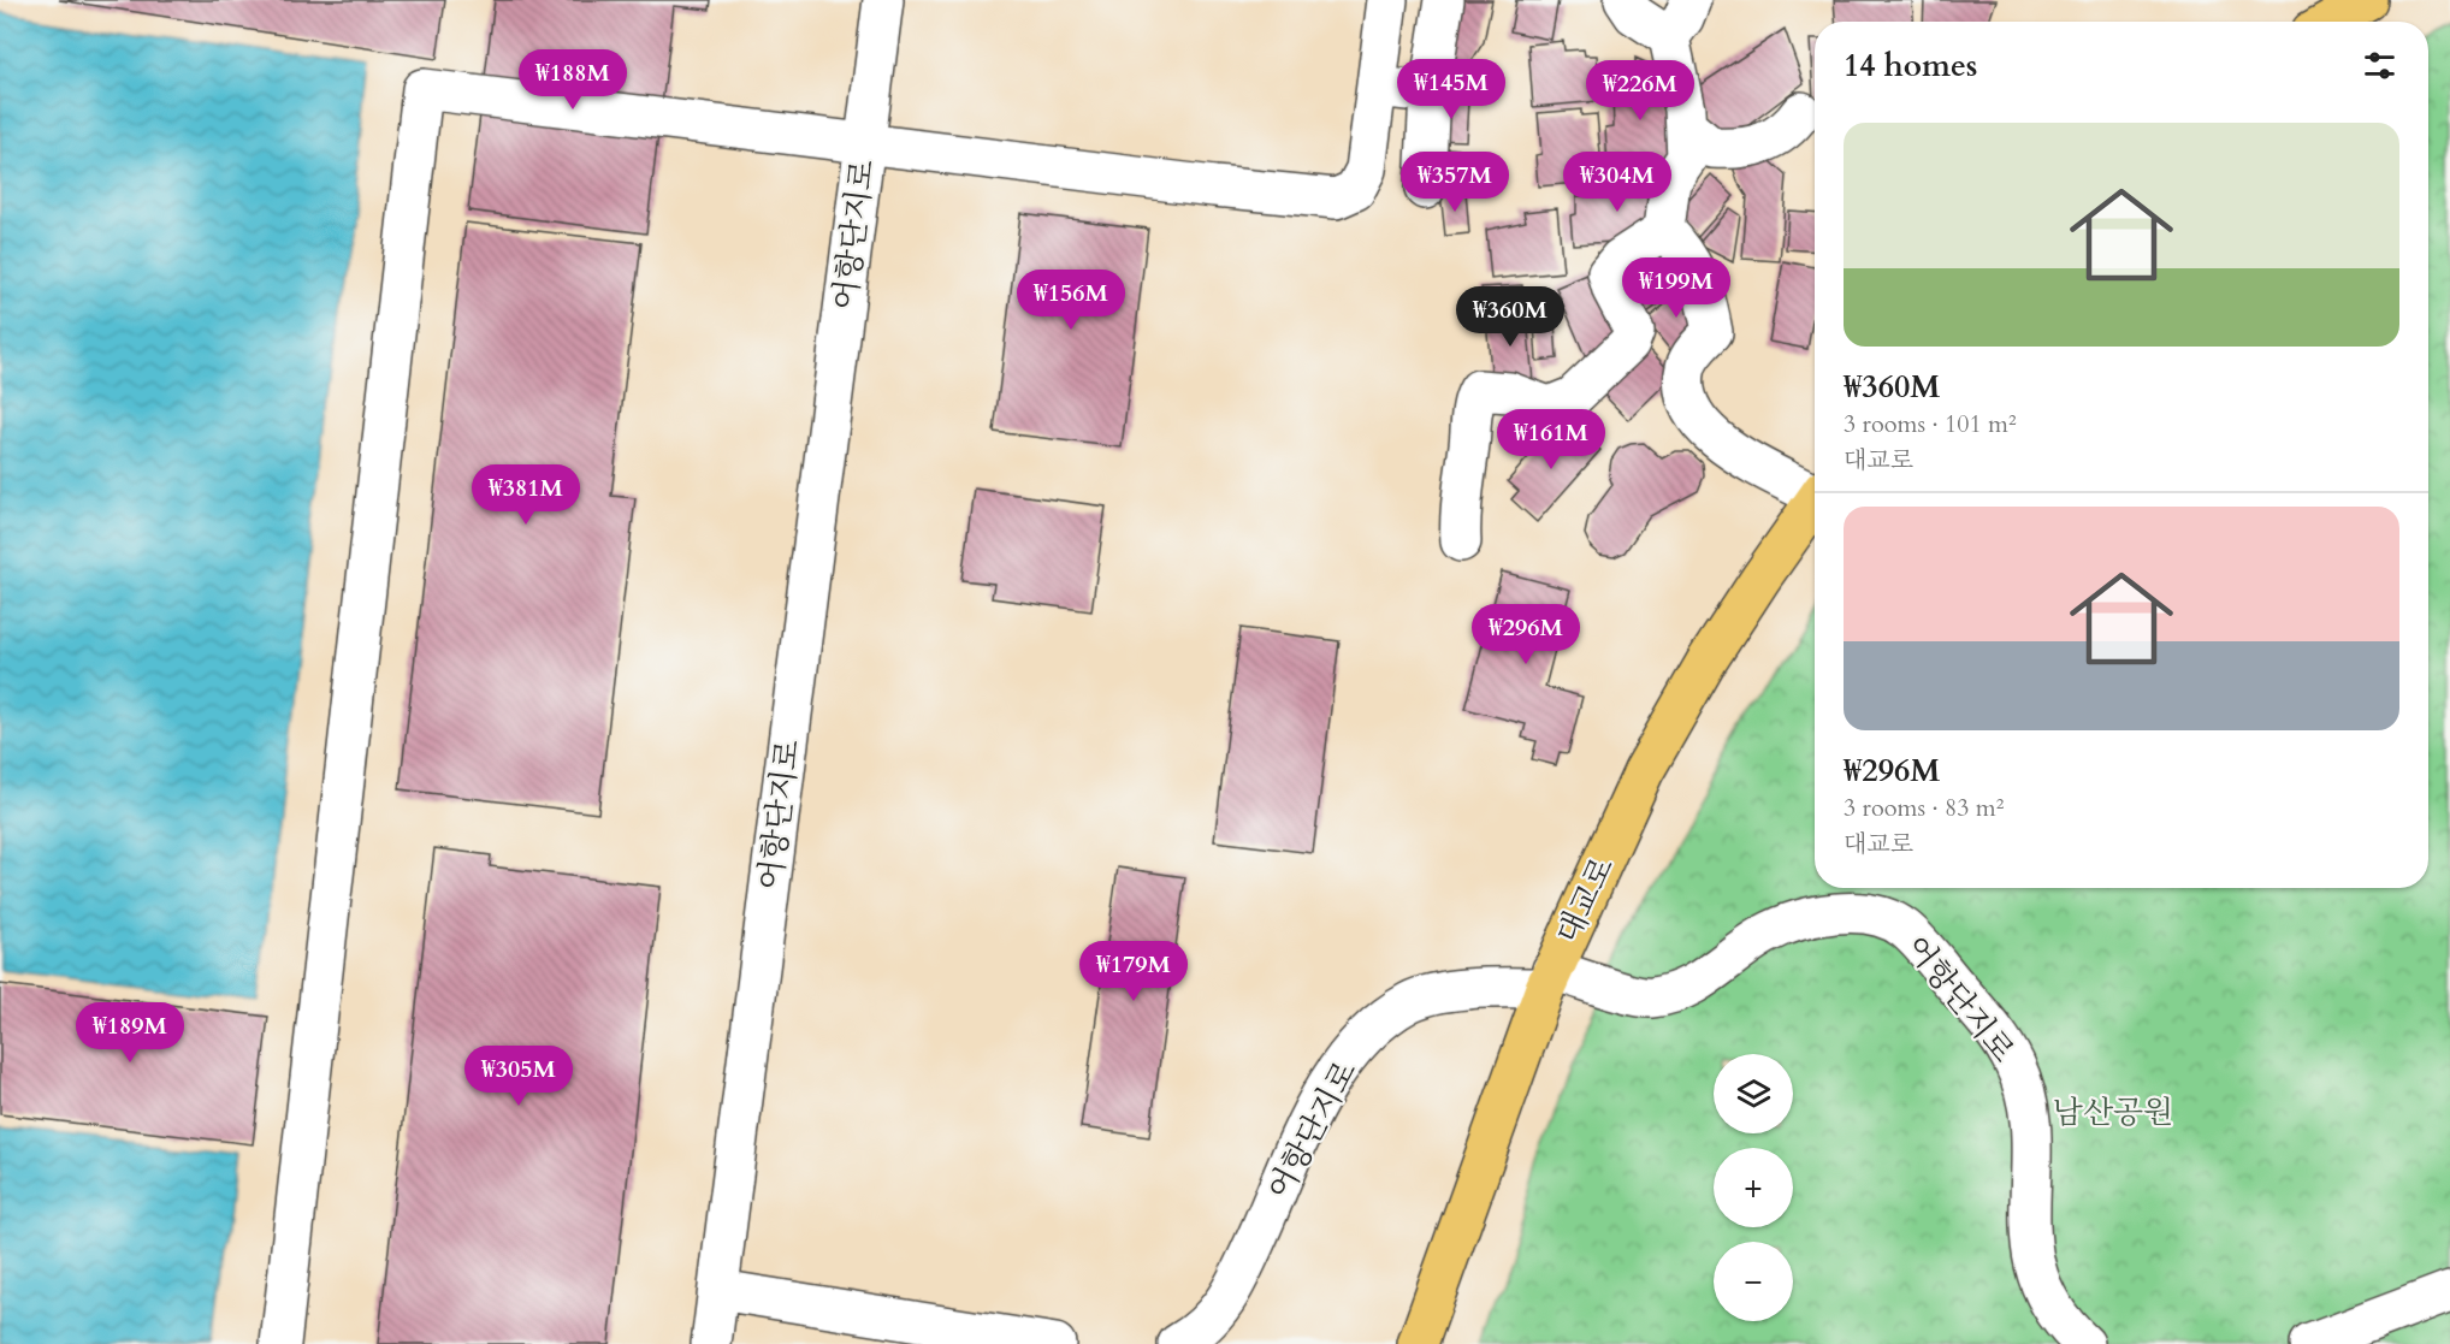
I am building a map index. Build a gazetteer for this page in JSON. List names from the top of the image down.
{
  "streets": {
    "main road": ["대교로"],
    "street": ["어항단지로"]
  },
  "crossings": [
    ["어항단지로", "대교로"]
  ],
  "parks": ["남산공원"],
  "page": {
    "heading": "14 homes",
    "price": [
      "₩188M",
      "₩145M",
      "₩226M",
      "₩357M",
      "₩304M",
      "₩199M",
      "₩156M",
      "₩360M",
      "₩161M",
      "₩381M",
      "₩296M",
      "₩179M",
      "₩189M",
      "₩305M"
    ],
    "list": [
      {
        "name": "₩360M",
        "note": "3 rooms · 101 m² · 대교로"
      },
      {
        "name": "₩296M",
        "note": "3 rooms · 83 m² · 대교로"
      }
    ],
    "map_buttons": ["+", "−"]
  }
}
